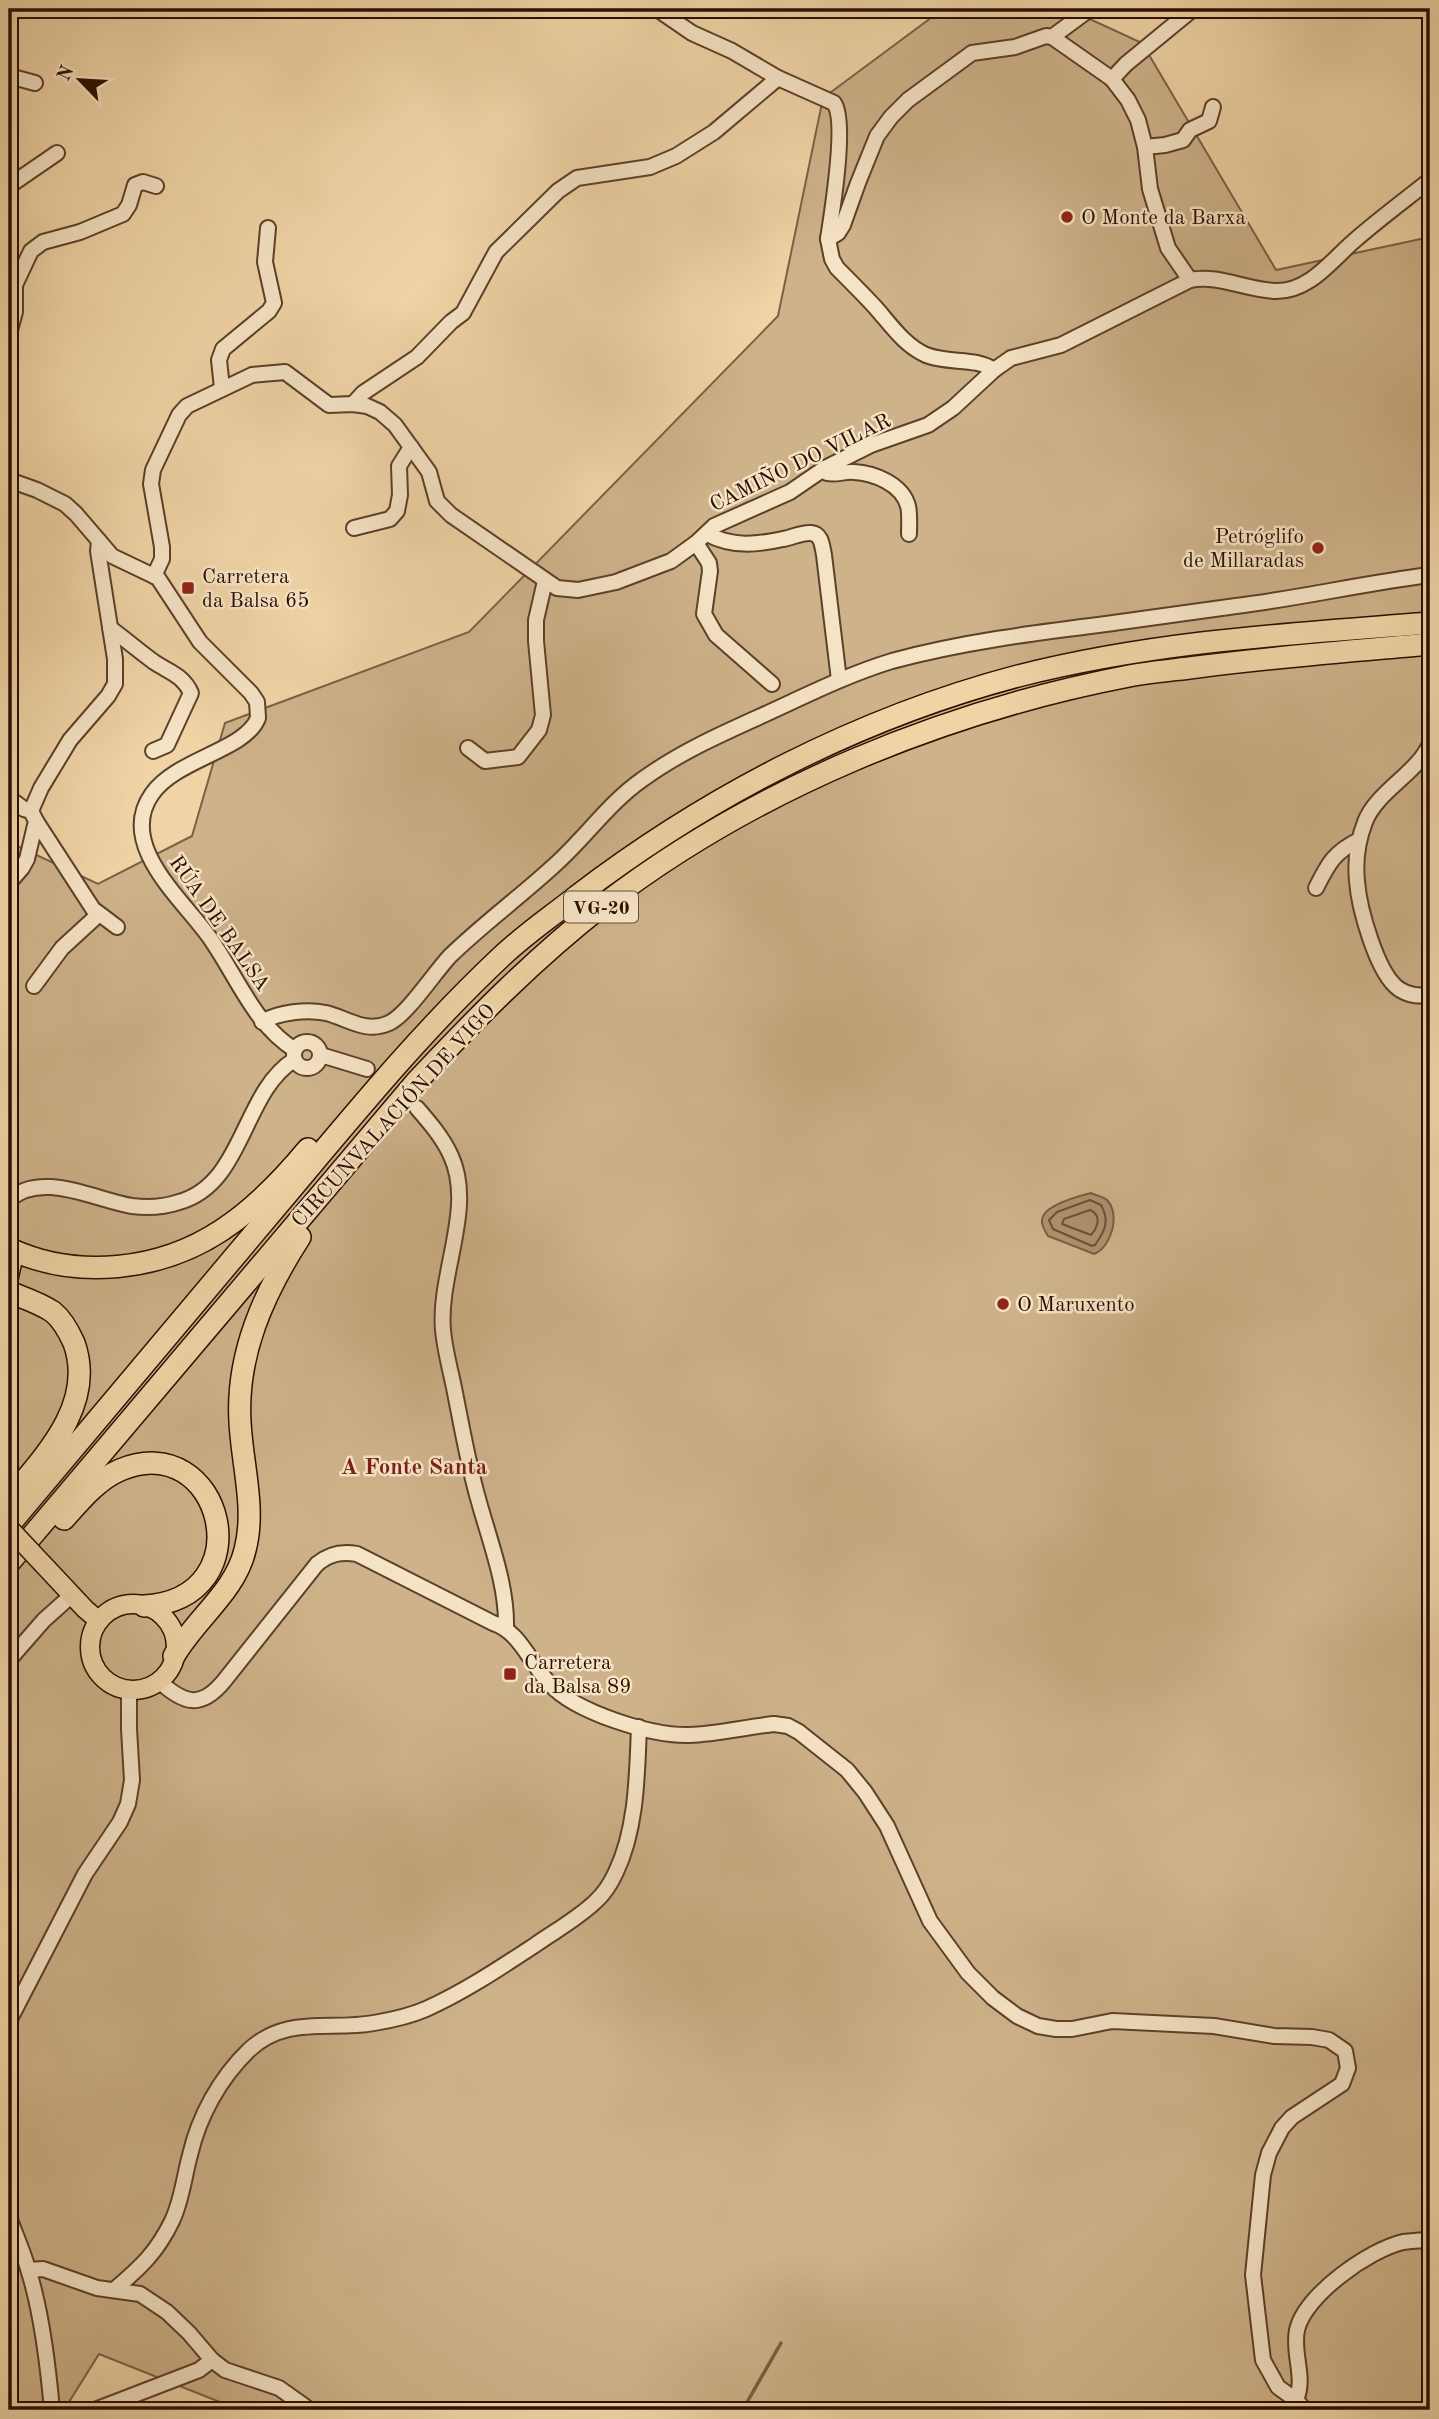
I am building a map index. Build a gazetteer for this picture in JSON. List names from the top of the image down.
{
  "streets": {
    "highway": ["VG-20", "CIRCUNVALACIÓN DE VIGO"],
    "street": ["CAMIÑO DO VILAR", "RÚA DE BALSA"]
  },
  "crossings": [
    ["CAMIÑO DO VILAR", "RÚA DE BALSA"]
  ],
  "districts": ["A Fonte Santa"],
  "places": {
    "other": ["O Monte da Barxa", "Petróglifo de Millaradas", "O Maruxento"],
    "transit": ["Carretera da Balsa 65", "Carretera da Balsa 89"]
  },
  "north": "top left"
}
